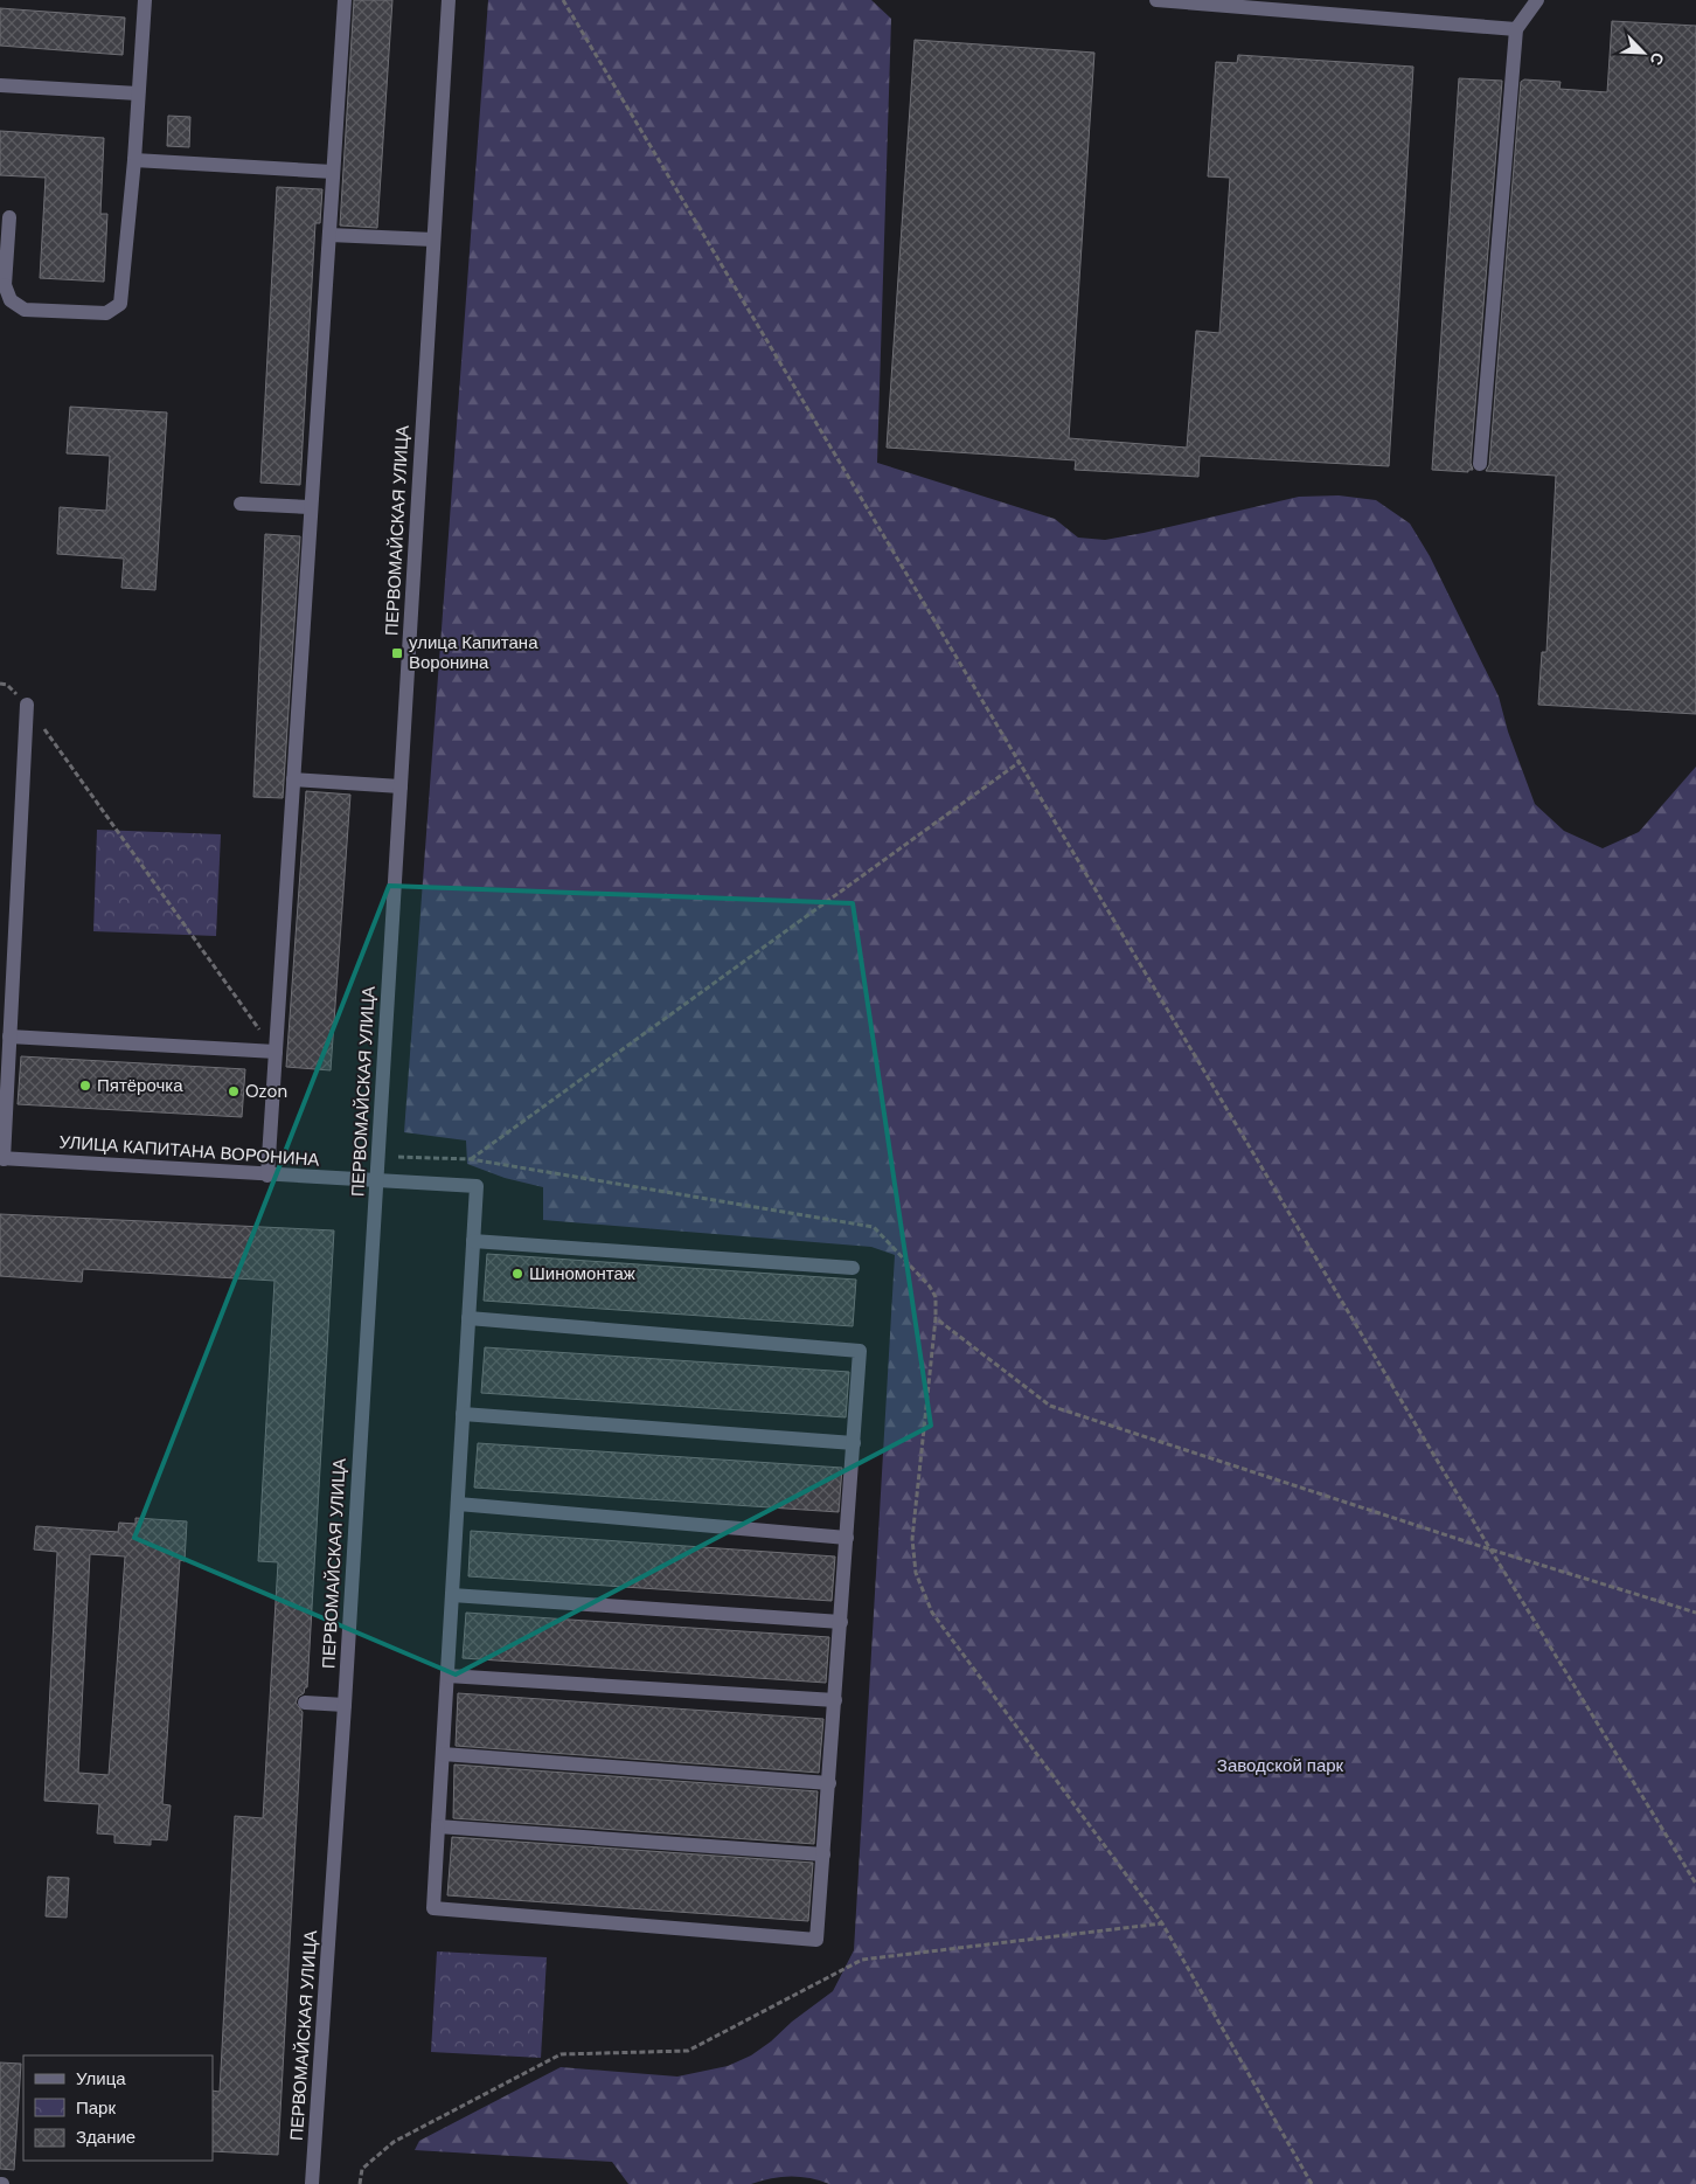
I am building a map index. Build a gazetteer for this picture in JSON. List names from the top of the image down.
{
  "streets": {
    "street": ["ПЕРВОМАЙСКАЯ УЛИЦА", "УЛИЦА КАПИТАНА ВОРОНИНА"]
  },
  "crossings": [
    ["ПЕРВОМАЙСКАЯ УЛИЦА", "УЛИЦА КАПИТАНА ВОРОНИНА"]
  ],
  "parks": ["Заводской парк"],
  "places": {
    "transit": ["улица Капитана Воронина"],
    "other": ["Пятёрочка", "Ozon", "Шиномонтаж"]
  },
  "legend": ["Улица", "Парк", "Здание"],
  "north": "bottom right"
}
